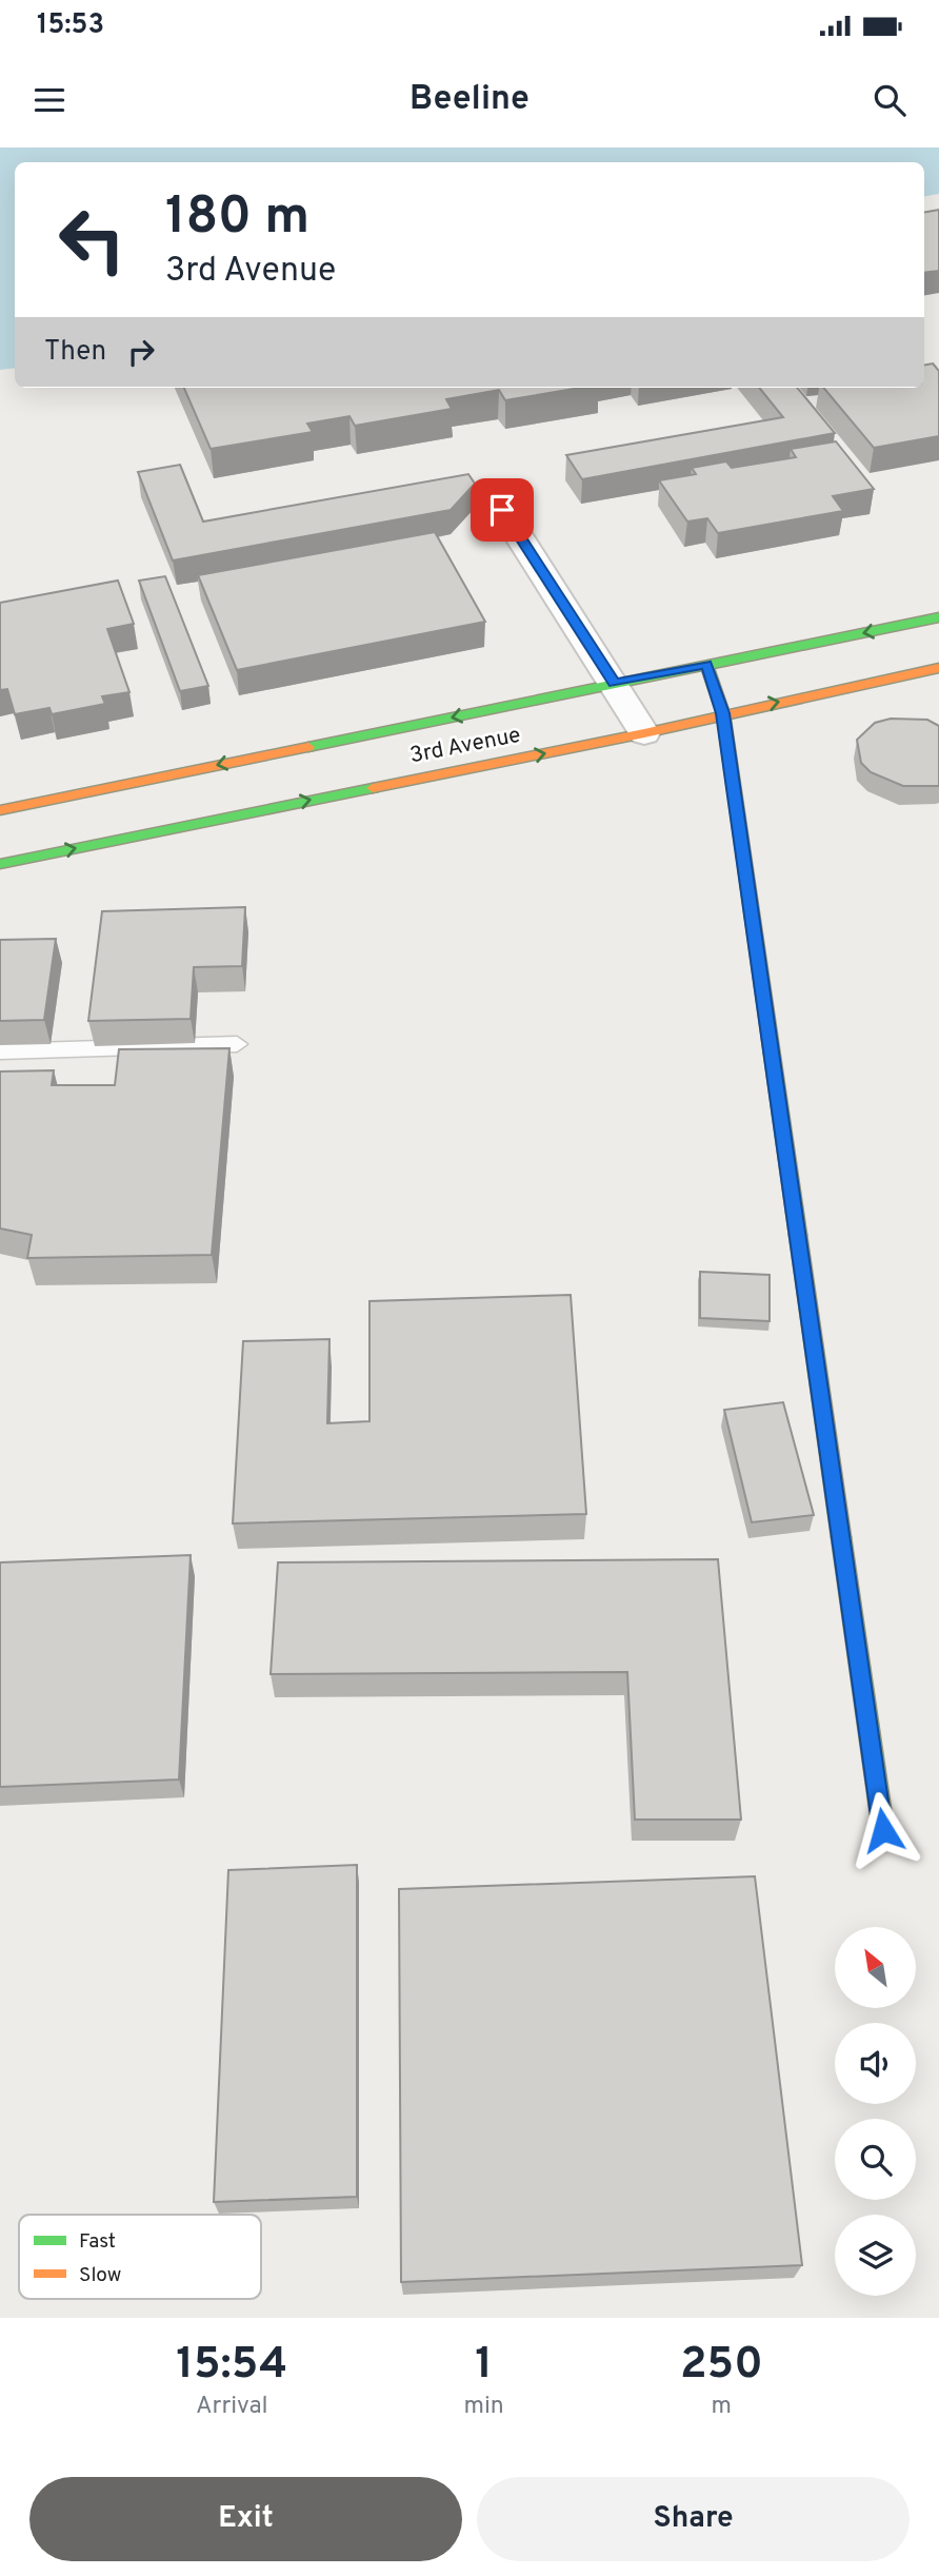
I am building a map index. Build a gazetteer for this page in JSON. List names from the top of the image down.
{
  "streets": {
    "street": ["3rd Avenue"]
  },
  "legend": ["Fast", "Slow"],
  "north": "top left",
  "page": {
    "status": "15:53",
    "header": "Beeline",
    "turn": ["180 m", "3rd Avenue"],
    "then": "Then",
    "eta": [
      "15:54",
      "Arrival",
      "1",
      "min",
      "250",
      "m"
    ],
    "buttons": ["Exit", "Share"]
  }
}
